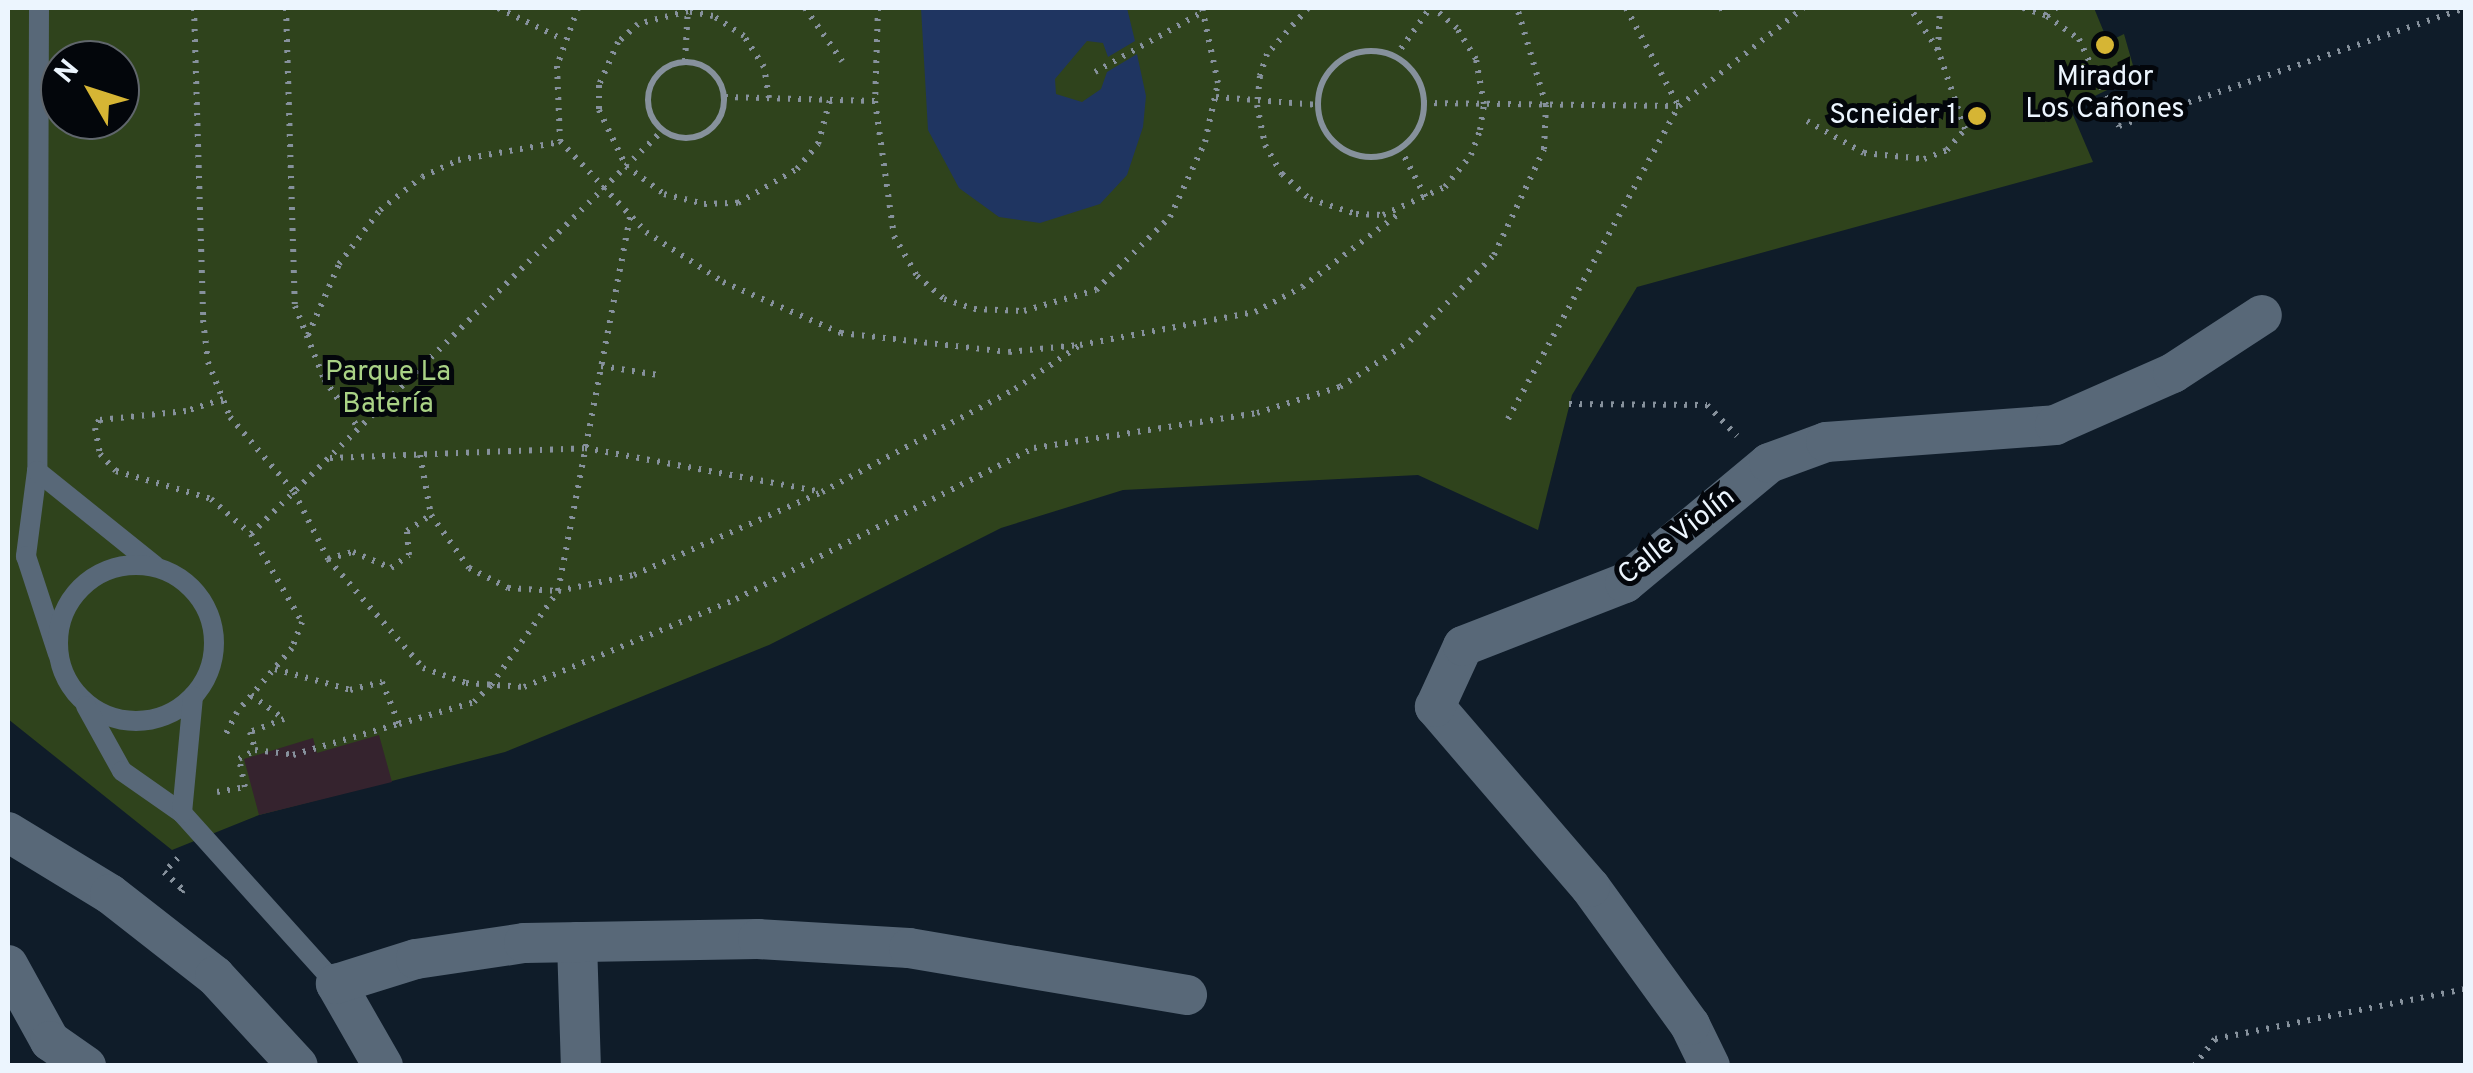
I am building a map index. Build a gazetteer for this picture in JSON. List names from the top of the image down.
{
  "streets": {
    "street": ["Calle Violín"]
  },
  "parks": ["Parque La Batería"],
  "places": ["Mirador Los Cañones", "Scneider 1"],
  "north": "top left"
}
